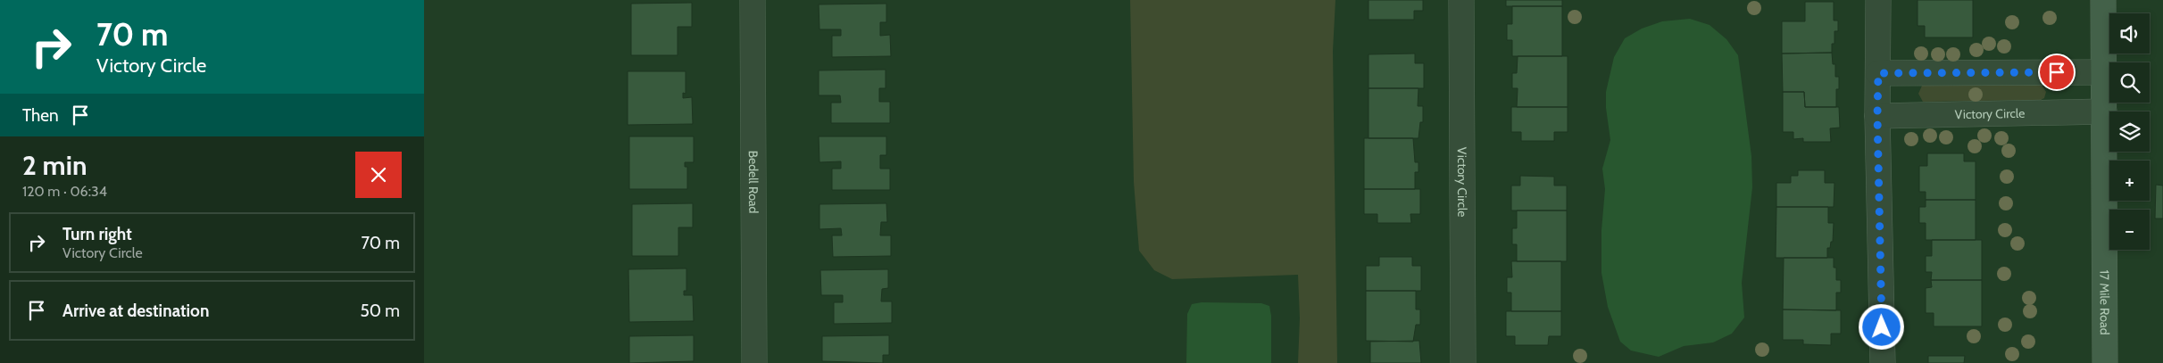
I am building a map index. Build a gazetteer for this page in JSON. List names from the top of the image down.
{
  "streets": {
    "main road": ["17 Mile Road"],
    "street": ["Victory Circle", "Bedell Road"]
  },
  "crossings": [
    ["Victory Circle", "17 Mile Road"]
  ],
  "page": {
    "turn": ["70 m", "Victory Circle"],
    "map_buttons": ["+", "−"],
    "then": "Then",
    "heading": ["2 min", "120 m · 06:34"],
    "list": [
      {
        "name": "Turn right",
        "note": "Victory Circle",
        "value": "70 m"
      },
      {
        "name": "Arrive at destination",
        "value": "50 m"
      }
    ]
  }
}
